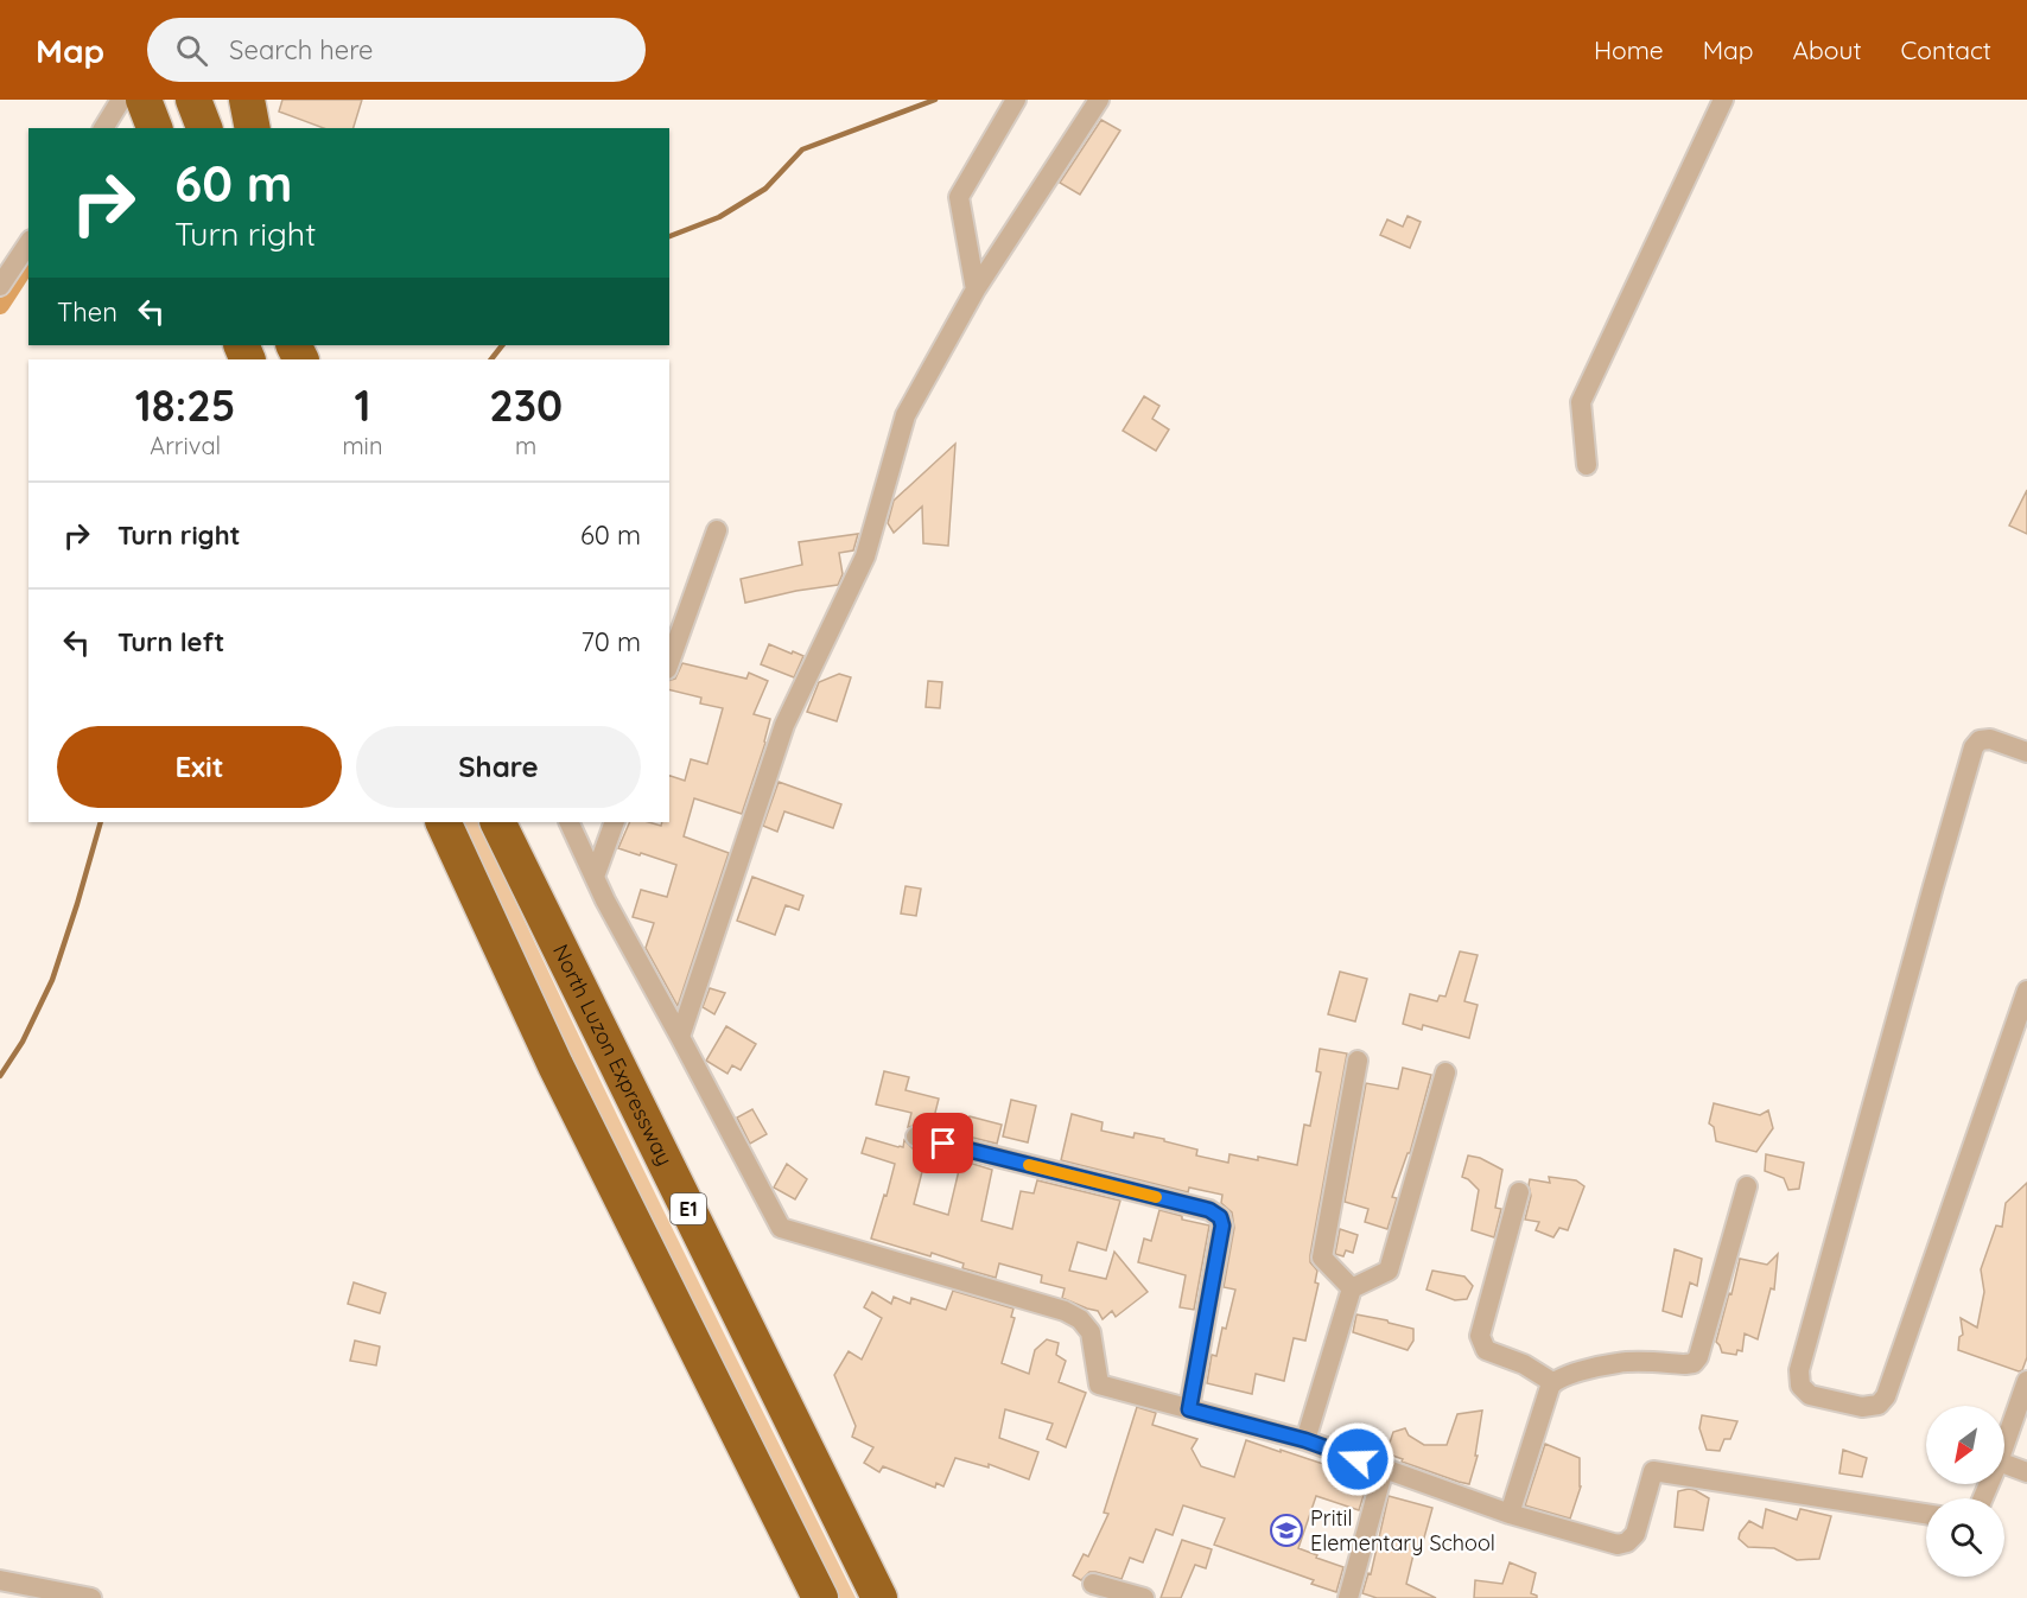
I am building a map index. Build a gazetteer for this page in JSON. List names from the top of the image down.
{
  "streets": {
    "highway": ["North Luzon Expressway", "E1"]
  },
  "places": {
    "school or university": ["Pritil Elementary School"]
  },
  "north": "bottom left",
  "page": {
    "header": "Map",
    "search": "Search here",
    "nav": [
      "Home",
      "Map",
      "About",
      "Contact"
    ],
    "turn": ["60 m", "Turn right"],
    "then": "Then",
    "eta": [
      "18:25",
      "Arrival",
      "1",
      "min",
      "230",
      "m"
    ],
    "list": [
      {
        "name": "Turn right",
        "value": "60 m"
      },
      {
        "name": "Turn left",
        "value": "70 m"
      }
    ],
    "buttons": ["Exit", "Share"]
  }
}
